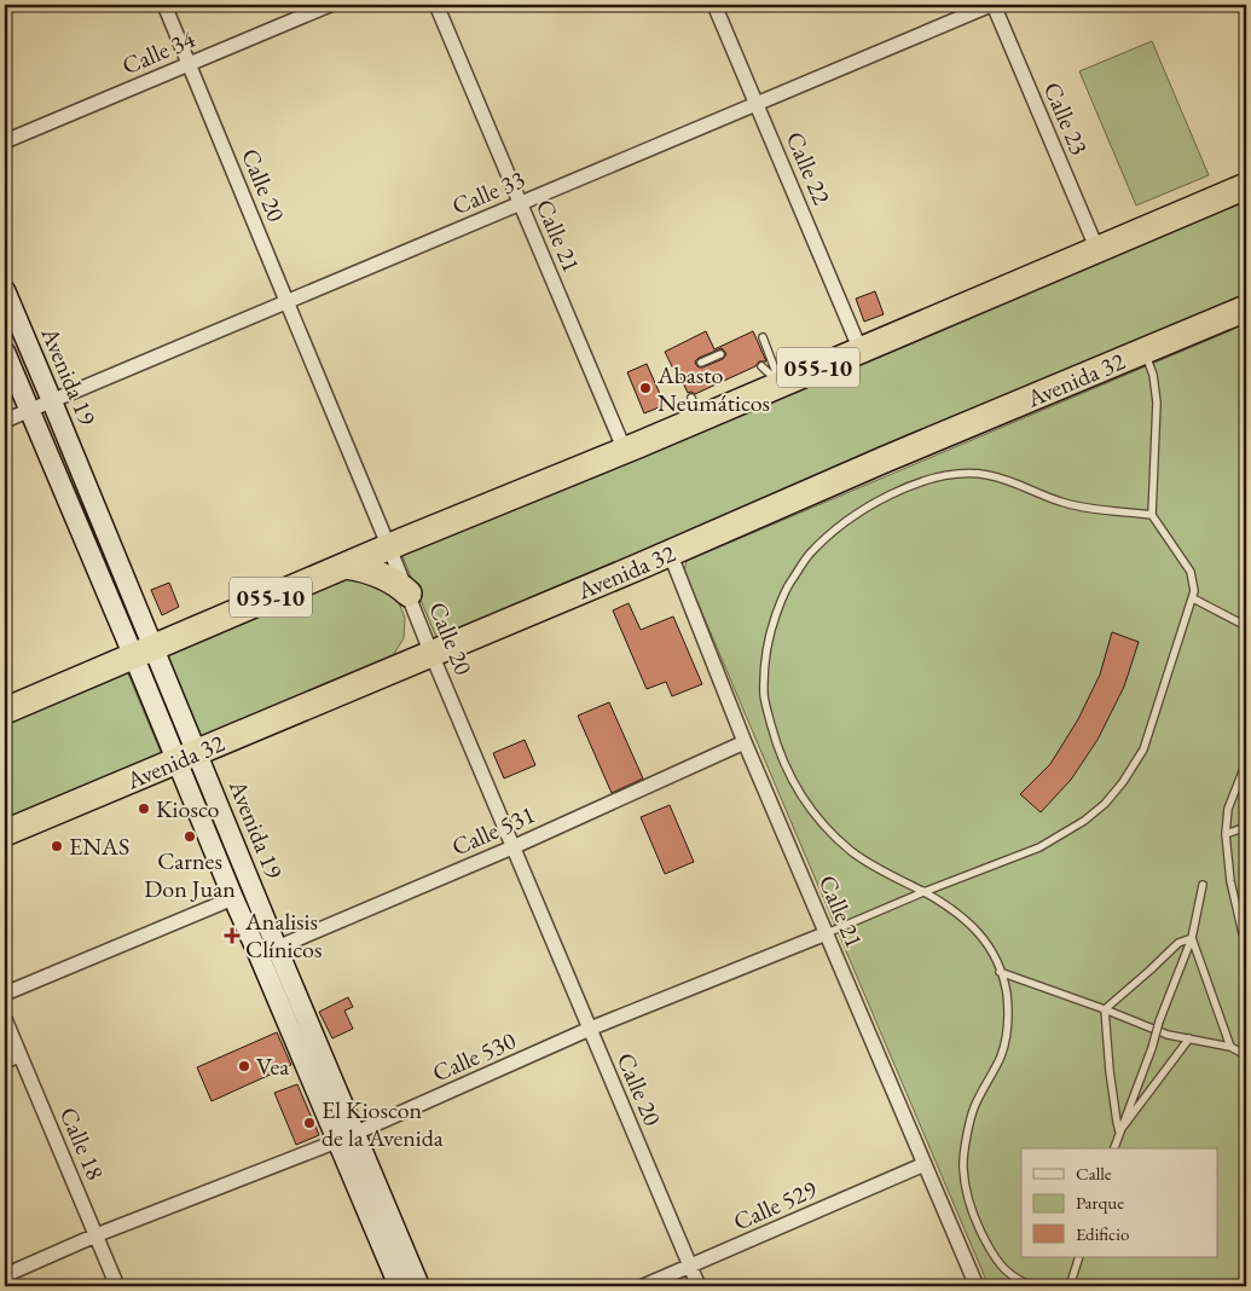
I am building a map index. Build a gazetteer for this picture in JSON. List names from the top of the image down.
{
  "streets": {
    "highway": ["055-10", "Avenida 32"],
    "main road": ["Avenida 19"],
    "street": [
      "Calle 34",
      "Calle 23",
      "Calle 22",
      "Calle 20",
      "Calle 33",
      "Calle 21",
      "Calle 531",
      "Calle 530",
      "Calle 18",
      "Calle 529"
    ]
  },
  "crossings": [
    ["Calle 34", "Calle 20"],
    ["Calle 23", "Calle 33"],
    ["Calle 23", "055-10"],
    ["Calle 22", "Calle 33"],
    ["Calle 22", "055-10"],
    ["Calle 20", "Calle 33"],
    ["Calle 20", "055-10"],
    ["Calle 20", "Avenida 32"],
    ["Calle 20", "Calle 531"],
    ["Calle 20", "Calle 530"],
    ["Calle 20", "Calle 529"],
    ["Calle 33", "Calle 21"],
    ["Calle 33", "Avenida 19"],
    ["Calle 21", "055-10"],
    ["Calle 21", "Avenida 32"],
    ["Calle 21", "Calle 531"],
    ["Calle 21", "Calle 530"],
    ["Calle 21", "Calle 529"],
    ["055-10", "Avenida 19"],
    ["Avenida 19", "Avenida 32"],
    ["Avenida 19", "Calle 531"],
    ["Avenida 19", "Calle 530"],
    ["Calle 530", "Calle 18"]
  ],
  "places": {
    "other": [
      "Abasto Neumáticos",
      "Kiosco",
      "Carnes Don Juan",
      "ENAS",
      "Vea",
      "El Kioscon de la Avenida"
    ],
    "health": ["Analisis Clínicos"]
  },
  "legend": ["Calle", "Parque", "Edificio"]
}
